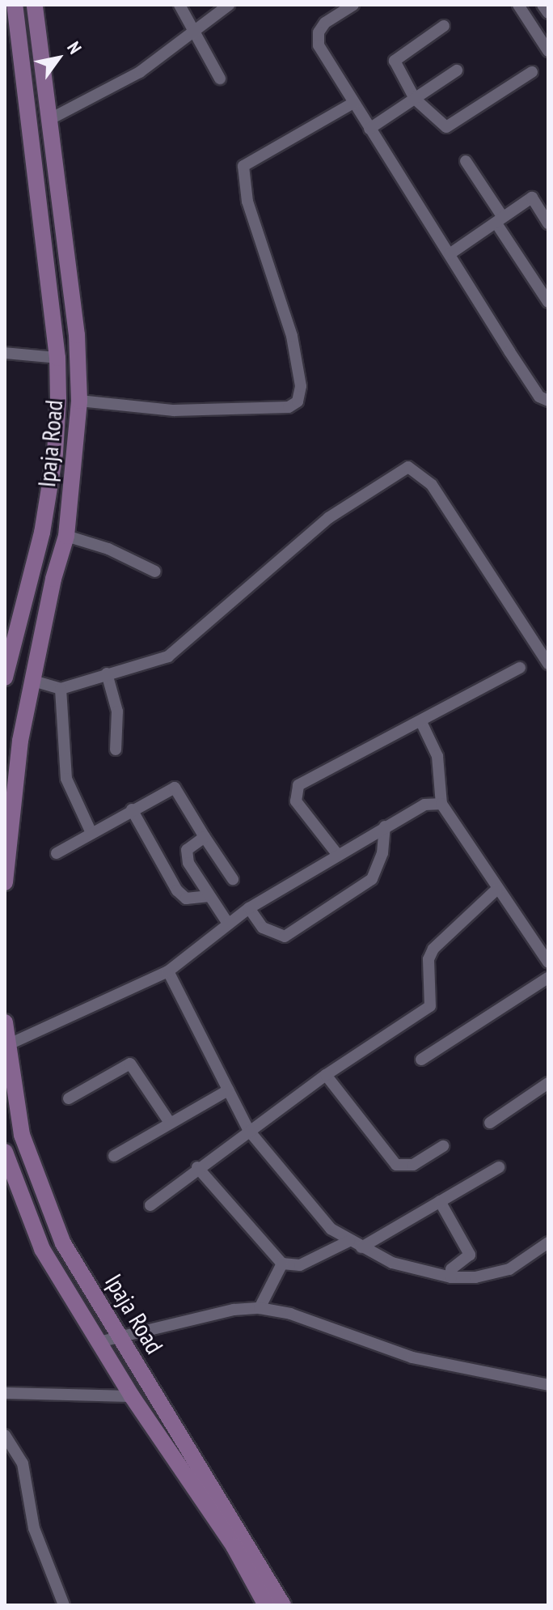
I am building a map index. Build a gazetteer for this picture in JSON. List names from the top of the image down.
{
  "streets": {
    "main road": ["Ipaja Road"]
  },
  "north": "top right"
}
